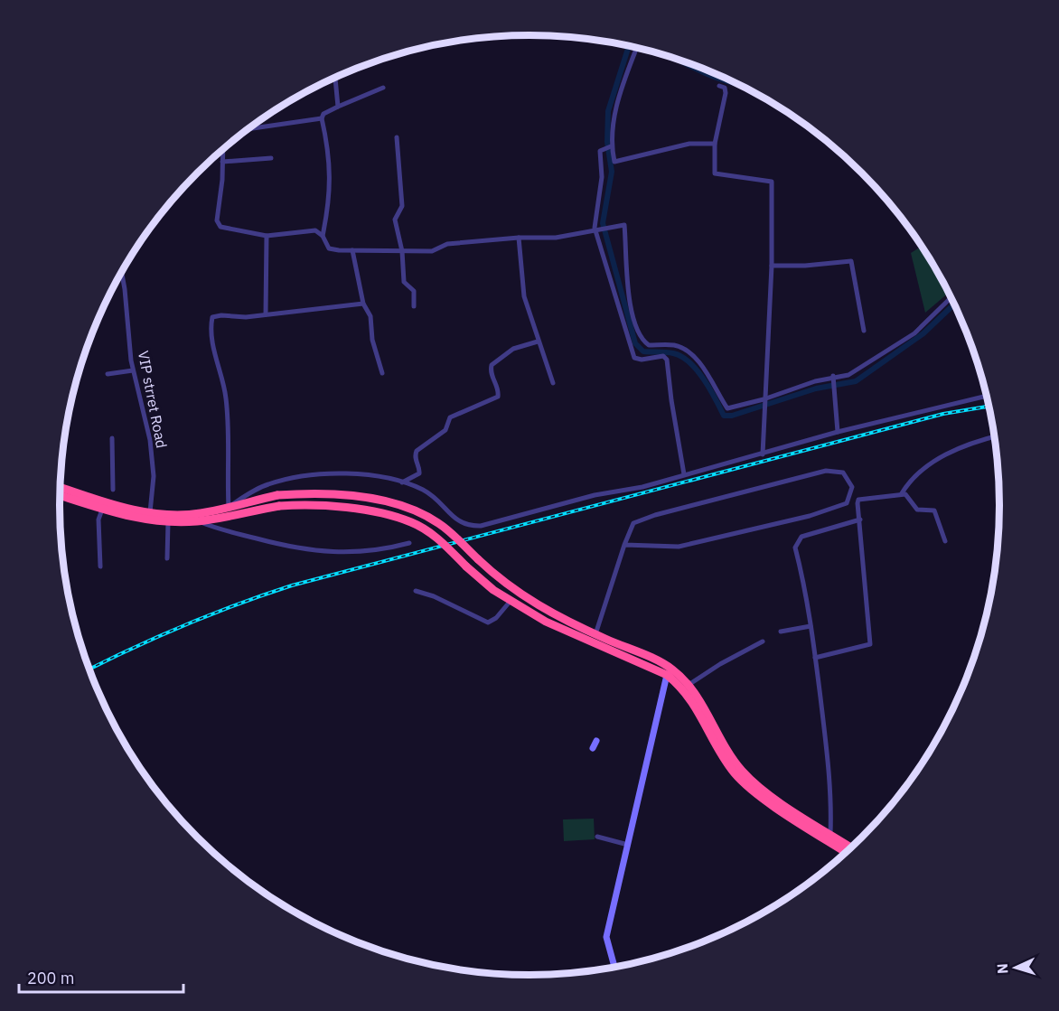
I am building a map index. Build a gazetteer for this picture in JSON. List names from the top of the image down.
{
  "streets": {
    "street": ["VIP strret Road"]
  },
  "scale_bar": "200 m",
  "north": "left"
}
